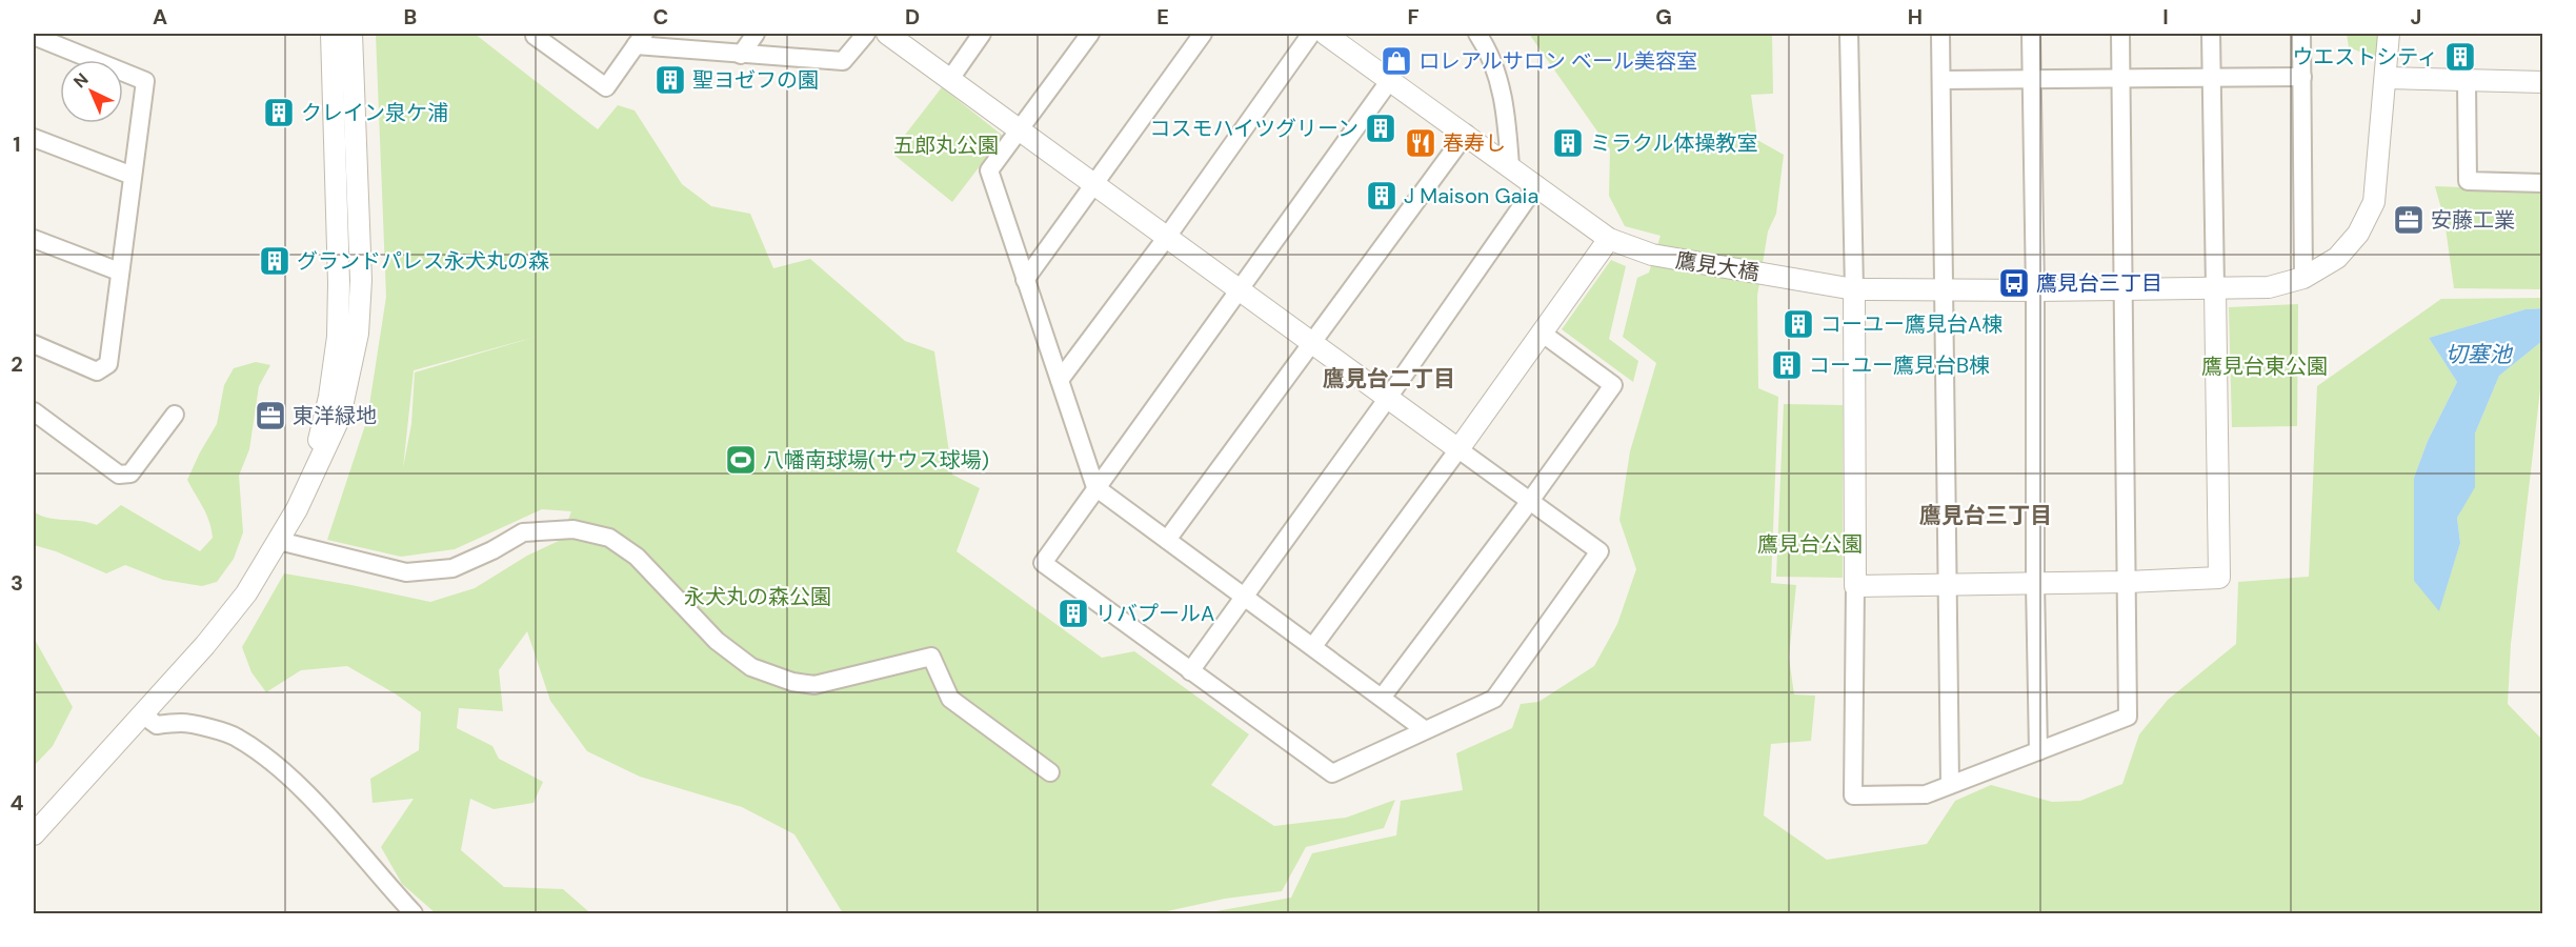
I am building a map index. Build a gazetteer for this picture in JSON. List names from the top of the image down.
{
  "streets": {
    "street": ["鷹見大橋"]
  },
  "districts": ["鷹見台二丁目", "鷹見台三丁目"],
  "water": ["切塞池"],
  "parks": [
    "五郎丸公園",
    "鷹見台東公園",
    "鷹見台公園",
    "永犬丸の森公園"
  ],
  "places": {
    "building": [
      "ウエストシティ",
      "聖ヨゼフの園",
      "クレイン泉ケ浦",
      "コスモハイツグリーン",
      "ミラクル体操教室",
      "J Maison Gaia",
      "グランドパレス永犬丸の森",
      "コーユー鷹見台A棟",
      "コーユー鷹見台B棟",
      "リバプールA"
    ],
    "shop": ["ロレアルサロン ベール美容室"],
    "restaurant": ["春寿し"],
    "office": ["安藤工業", "東洋緑地"],
    "bus stop": ["鷹見台三丁目"],
    "sports": ["八幡南球場(サウス球場)"]
  },
  "north": "top left",
  "grid": {
    "columns": [
      "A",
      "B",
      "C",
      "D",
      "E",
      "F",
      "G",
      "H",
      "I",
      "J"
    ],
    "rows": [
      "1",
      "2",
      "3",
      "4"
    ]
  }
}
